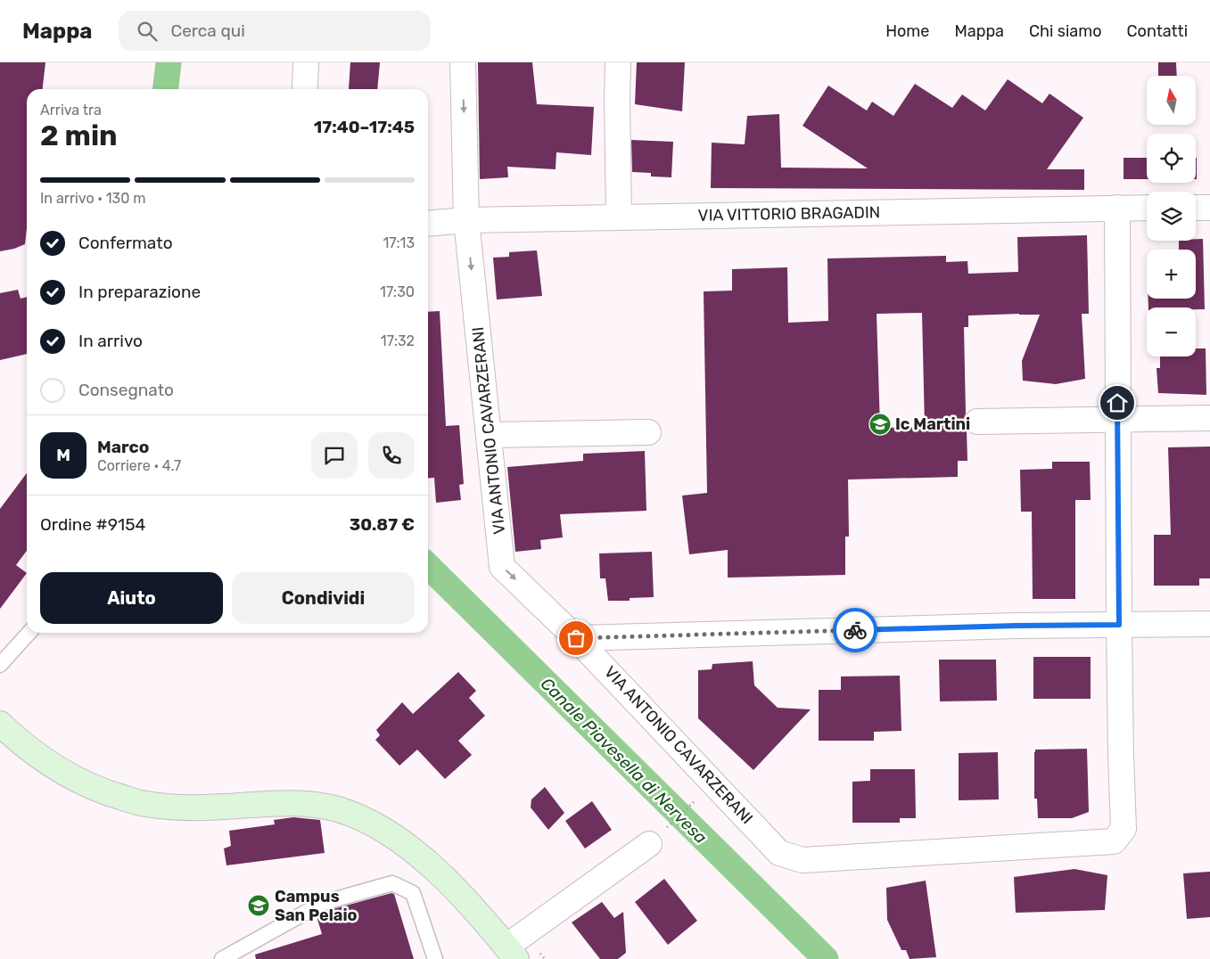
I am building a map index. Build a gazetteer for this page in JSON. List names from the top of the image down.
{
  "streets": {
    "street": ["VIA VITTORIO BRAGADIN", "VIA ANTONIO CAVARZERANI"]
  },
  "crossings": [
    ["VIA VITTORIO BRAGADIN", "VIA ANTONIO CAVARZERANI"]
  ],
  "water": ["Canale Piavesella di Nervesa"],
  "places": {
    "school or university": ["Ic Martini", "Campus San Pelaio"]
  },
  "north": "top",
  "page": {
    "header": "Mappa",
    "search": "Cerca qui",
    "nav": [
      "Home",
      "Mappa",
      "Chi siamo",
      "Contatti"
    ],
    "map_buttons": ["+", "−"],
    "heading": ["2 min", "Arriva tra", "17:40–17:45"],
    "panel": [
      "Marco",
      "Corriere · 4.7",
      "Ordine #9154",
      "30.87 €"
    ],
    "bar": "In arrivo · 130 m",
    "list": [
      ["Confermato", "17:13"],
      ["In preparazione", "17:30"],
      ["In arrivo", "17:32"],
      "Consegnato"
    ],
    "round": "M",
    "buttons": ["Aiuto", "Condividi"]
  }
}
